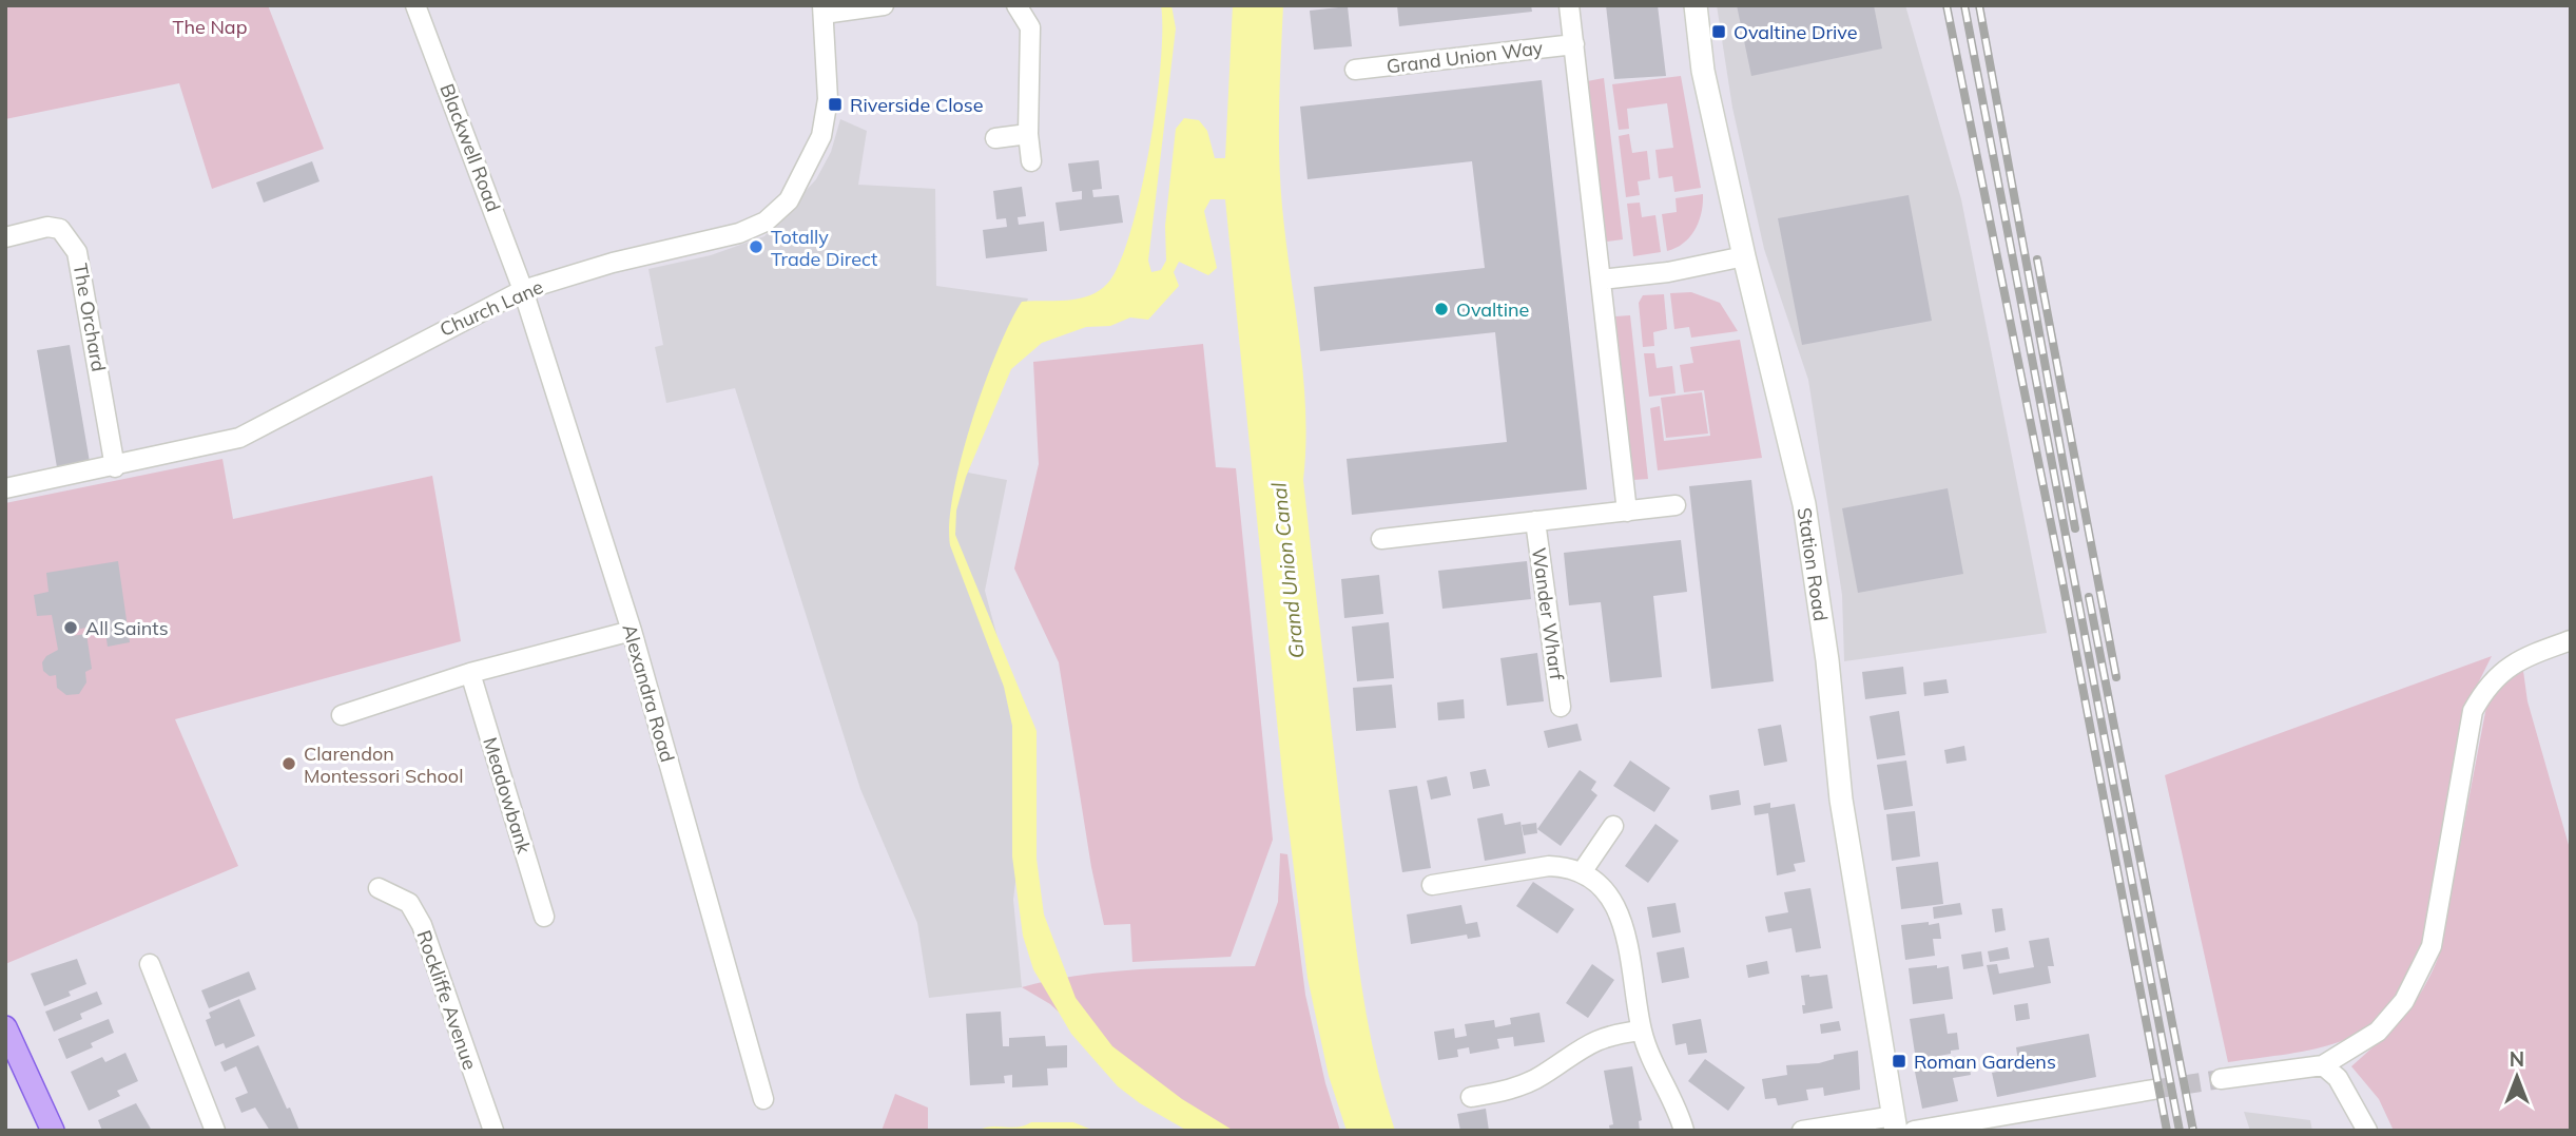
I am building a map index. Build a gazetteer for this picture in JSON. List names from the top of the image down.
{
  "streets": {
    "street": [
      "Grand Union Way",
      "Blackwell Road",
      "Church Lane",
      "The Orchard",
      "Station Road",
      "Wander Wharf",
      "Alexandra Road",
      "Meadowbank",
      "Rockliffe Avenue"
    ]
  },
  "crossings": [
    ["Blackwell Road", "Church Lane"],
    ["Blackwell Road", "Alexandra Road"],
    ["Church Lane", "The Orchard"],
    ["Church Lane", "Alexandra Road"]
  ],
  "water": ["Grand Union Canal"],
  "parks": ["The Nap"],
  "places": {
    "transit": ["Ovaltine Drive", "Riverside Close", "Roman Gardens"],
    "other": [
      "Totally Trade Direct",
      "Ovaltine",
      "All Saints",
      "Clarendon Montessori School"
    ]
  },
  "north": "top"
}
